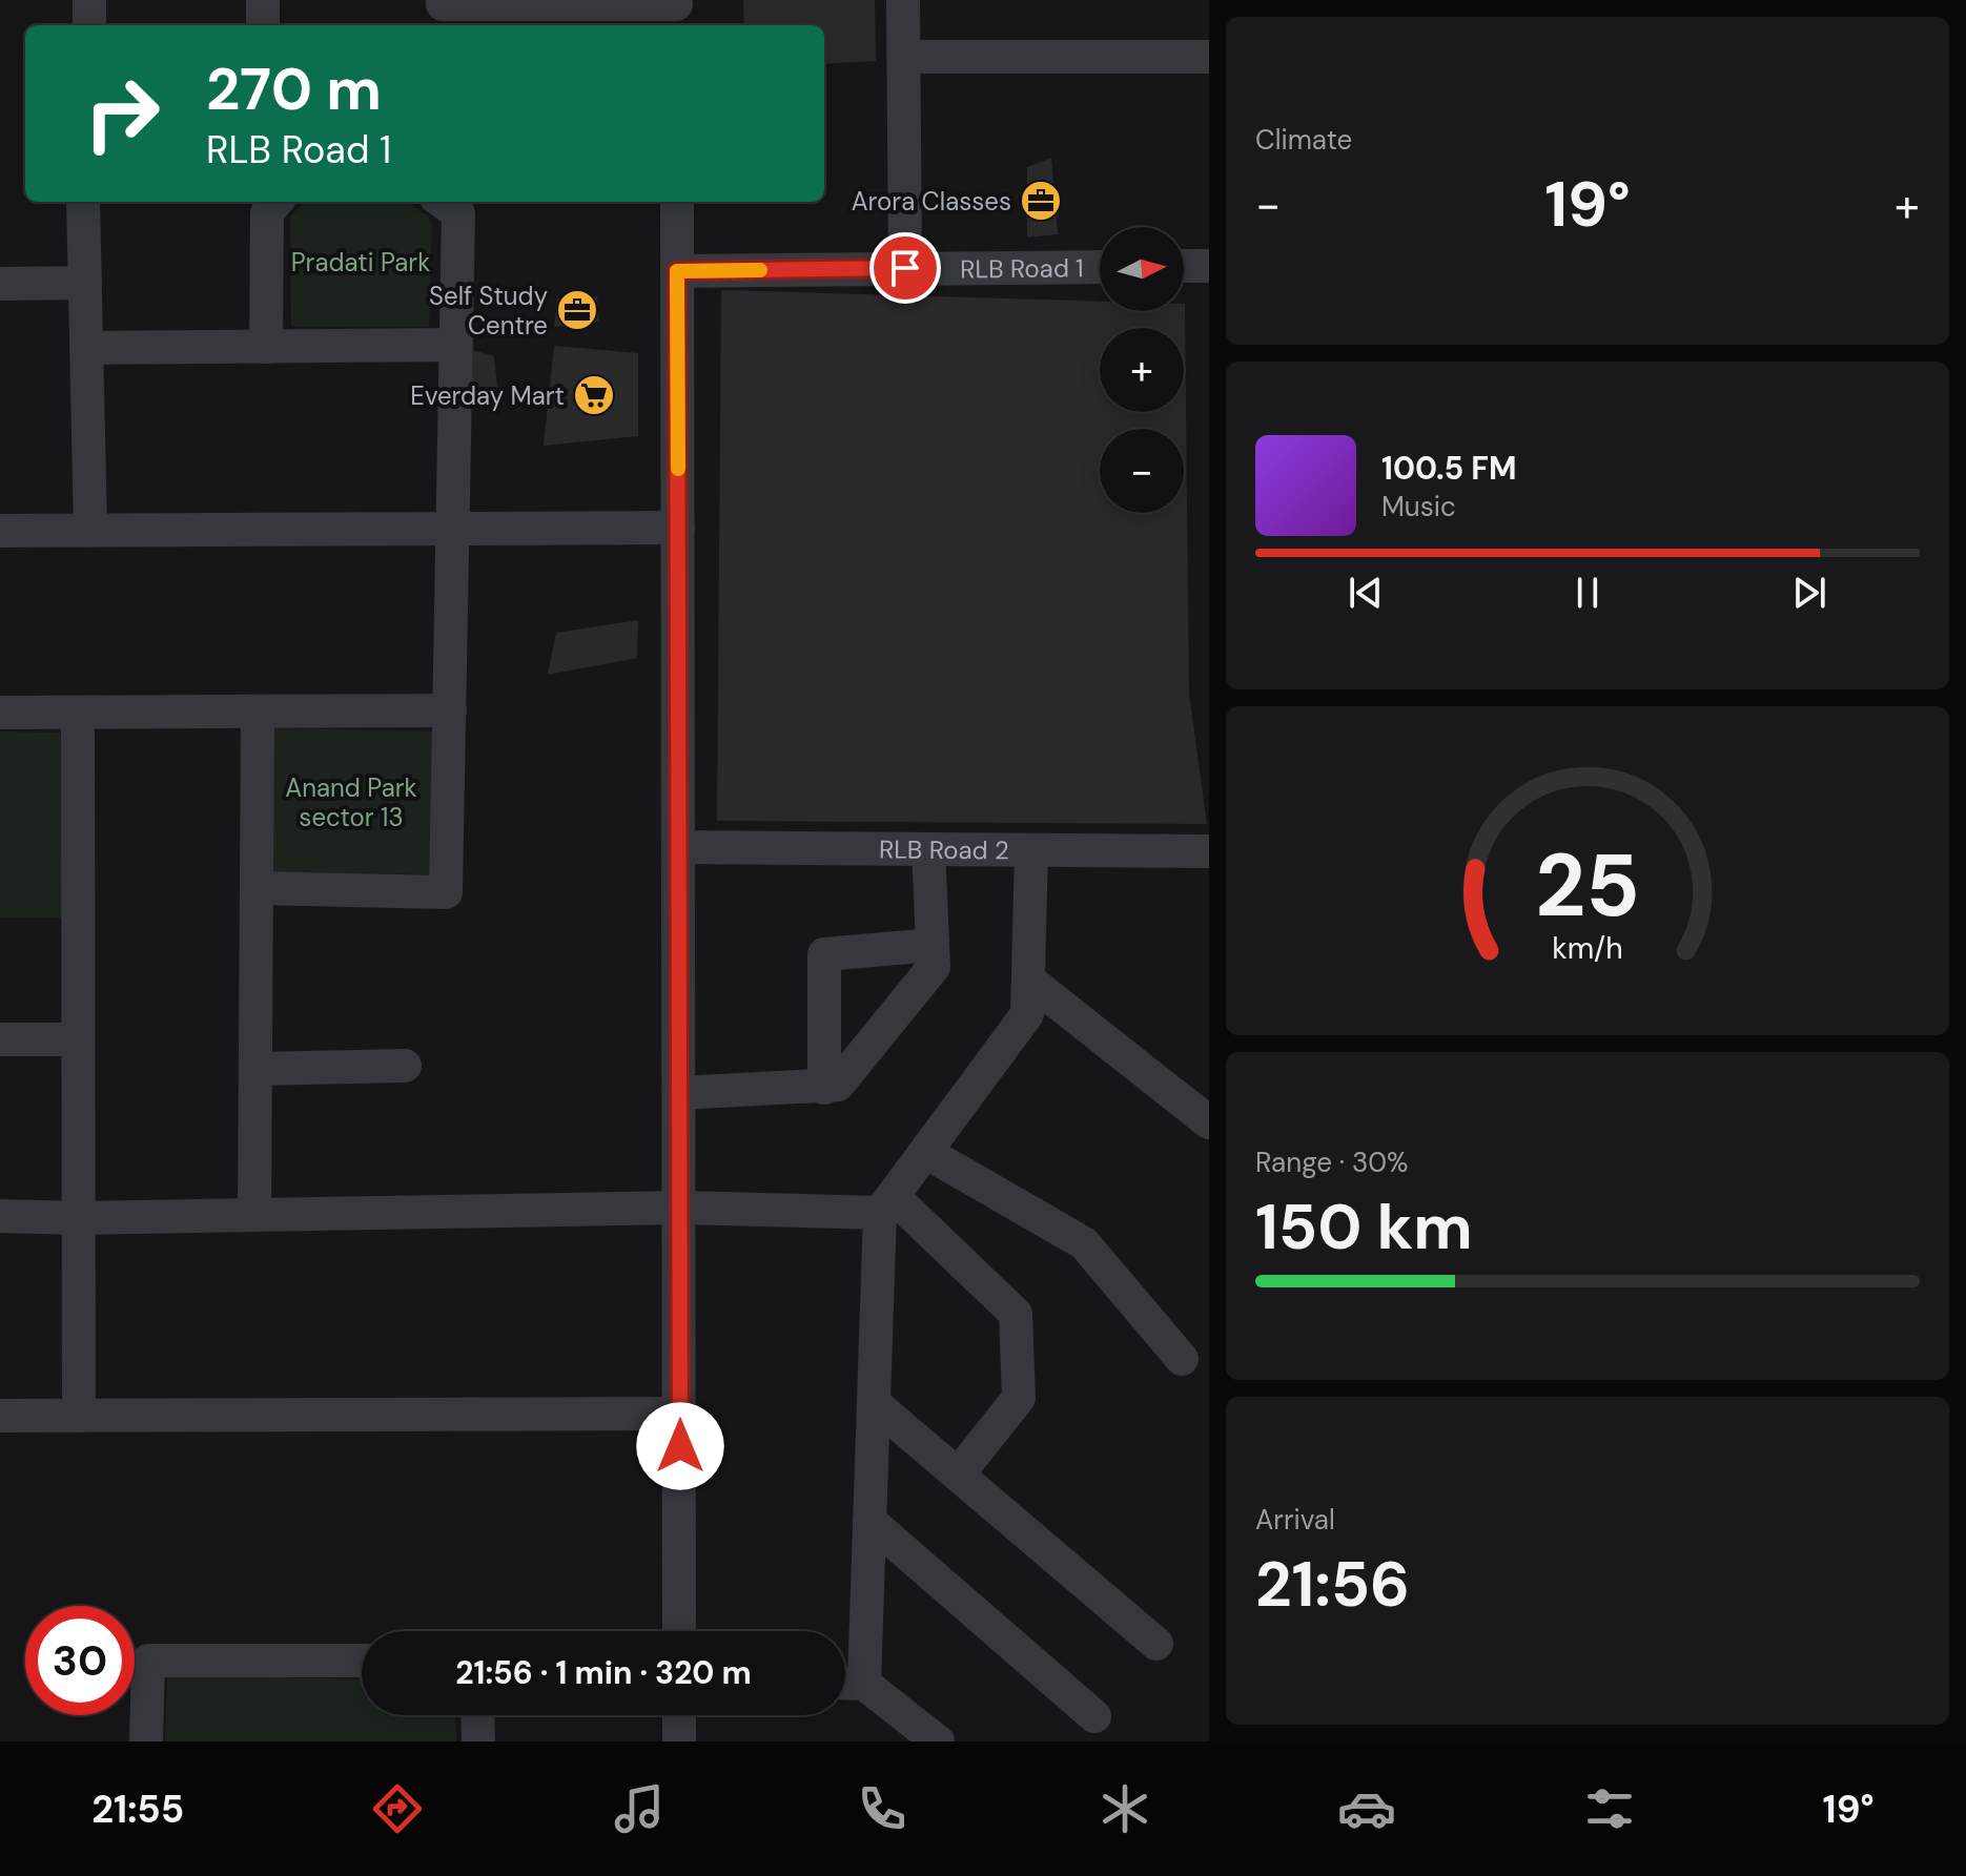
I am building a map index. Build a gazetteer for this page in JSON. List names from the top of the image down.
{
  "streets": {
    "street": ["RLB Road 1", "RLB Road 2"]
  },
  "parks": ["Pradati Park", "Anand Park sector 13"],
  "places": {
    "office": ["Arora Classes", "Self Study Centre"],
    "supermarket": ["Everday Mart"]
  },
  "north": "right",
  "page": {
    "tile": [
      "Climate",
      ["Range · 30%", "150 km"],
      ["Arrival", "21:56"]
    ],
    "turn": ["270 m", "RLB Road 1"],
    "heat": ["−", "19°", "+"],
    "map_buttons": ["+", "−"],
    "song": ["100.5 FM", "Music"],
    "limit": "30",
    "trip": "21:56 · 1 min · 320 m",
    "tabs": ["21:55", "19°"],
    "gauge": ["25", "km/h"]
  }
}
